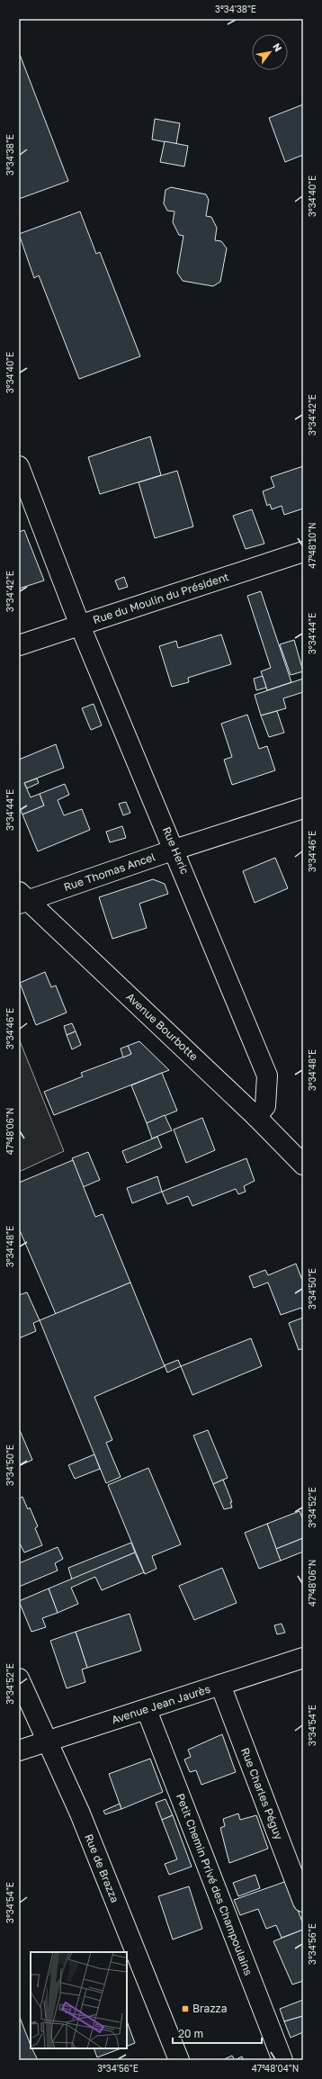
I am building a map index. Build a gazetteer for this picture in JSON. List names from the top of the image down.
{
  "streets": {
    "street": [
      "Rue du Moulin du Président",
      "Rue Heric",
      "Rue Thomas Ancel",
      "Avenue Bourbotte",
      "Avenue Jean Jaurès",
      "Rue Charles Péguy",
      "Rue de Brazza",
      "Petit Chemin Privé des Champoulains"
    ]
  },
  "crossings": [
    ["Rue du Moulin du Président", "Rue Heric"],
    ["Rue Heric", "Rue Thomas Ancel"],
    ["Rue Heric", "Avenue Bourbotte"],
    ["Rue Thomas Ancel", "Avenue Bourbotte"],
    ["Avenue Jean Jaurès", "Rue Charles Péguy"],
    ["Avenue Jean Jaurès", "Rue de Brazza"],
    ["Avenue Jean Jaurès", "Petit Chemin Privé des Champoulains"]
  ],
  "places": {
    "transit": ["Brazza"]
  },
  "scale_bar": "20 m",
  "north": "top right",
  "coordinates": [
    "3°34'38\"E",
    "3°34'40\"E",
    "3°34'42\"E",
    "47°48'10\"N",
    "3°34'44\"E",
    "3°34'46\"E",
    "3°34'48\"E",
    "47°48'06\"N",
    "3°34'50\"E",
    "3°34'52\"E",
    "3°34'54\"E",
    "3°34'56\"E",
    "47°48'04\"N"
  ]
}
